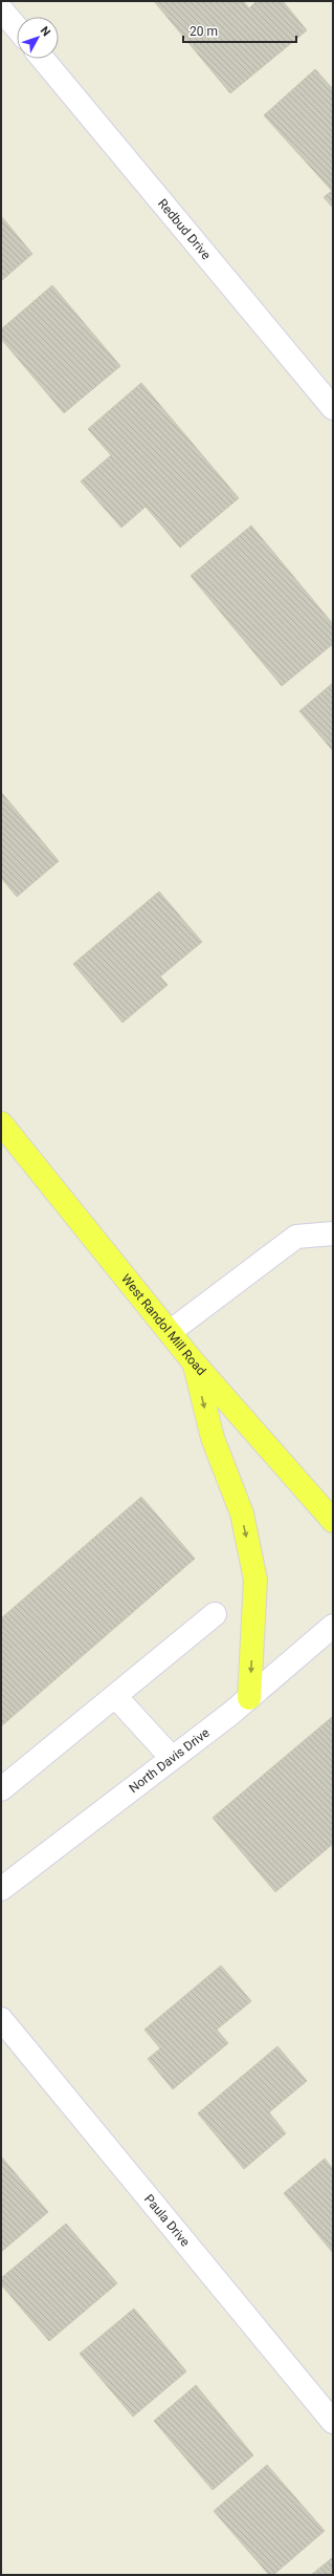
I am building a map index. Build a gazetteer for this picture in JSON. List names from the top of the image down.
{
  "streets": {
    "main road": ["West Randol Mill Road"],
    "street": ["Redbud Drive", "North Davis Drive", "Paula Drive"]
  },
  "scale_bar": "20 m",
  "north": "top right"
}
